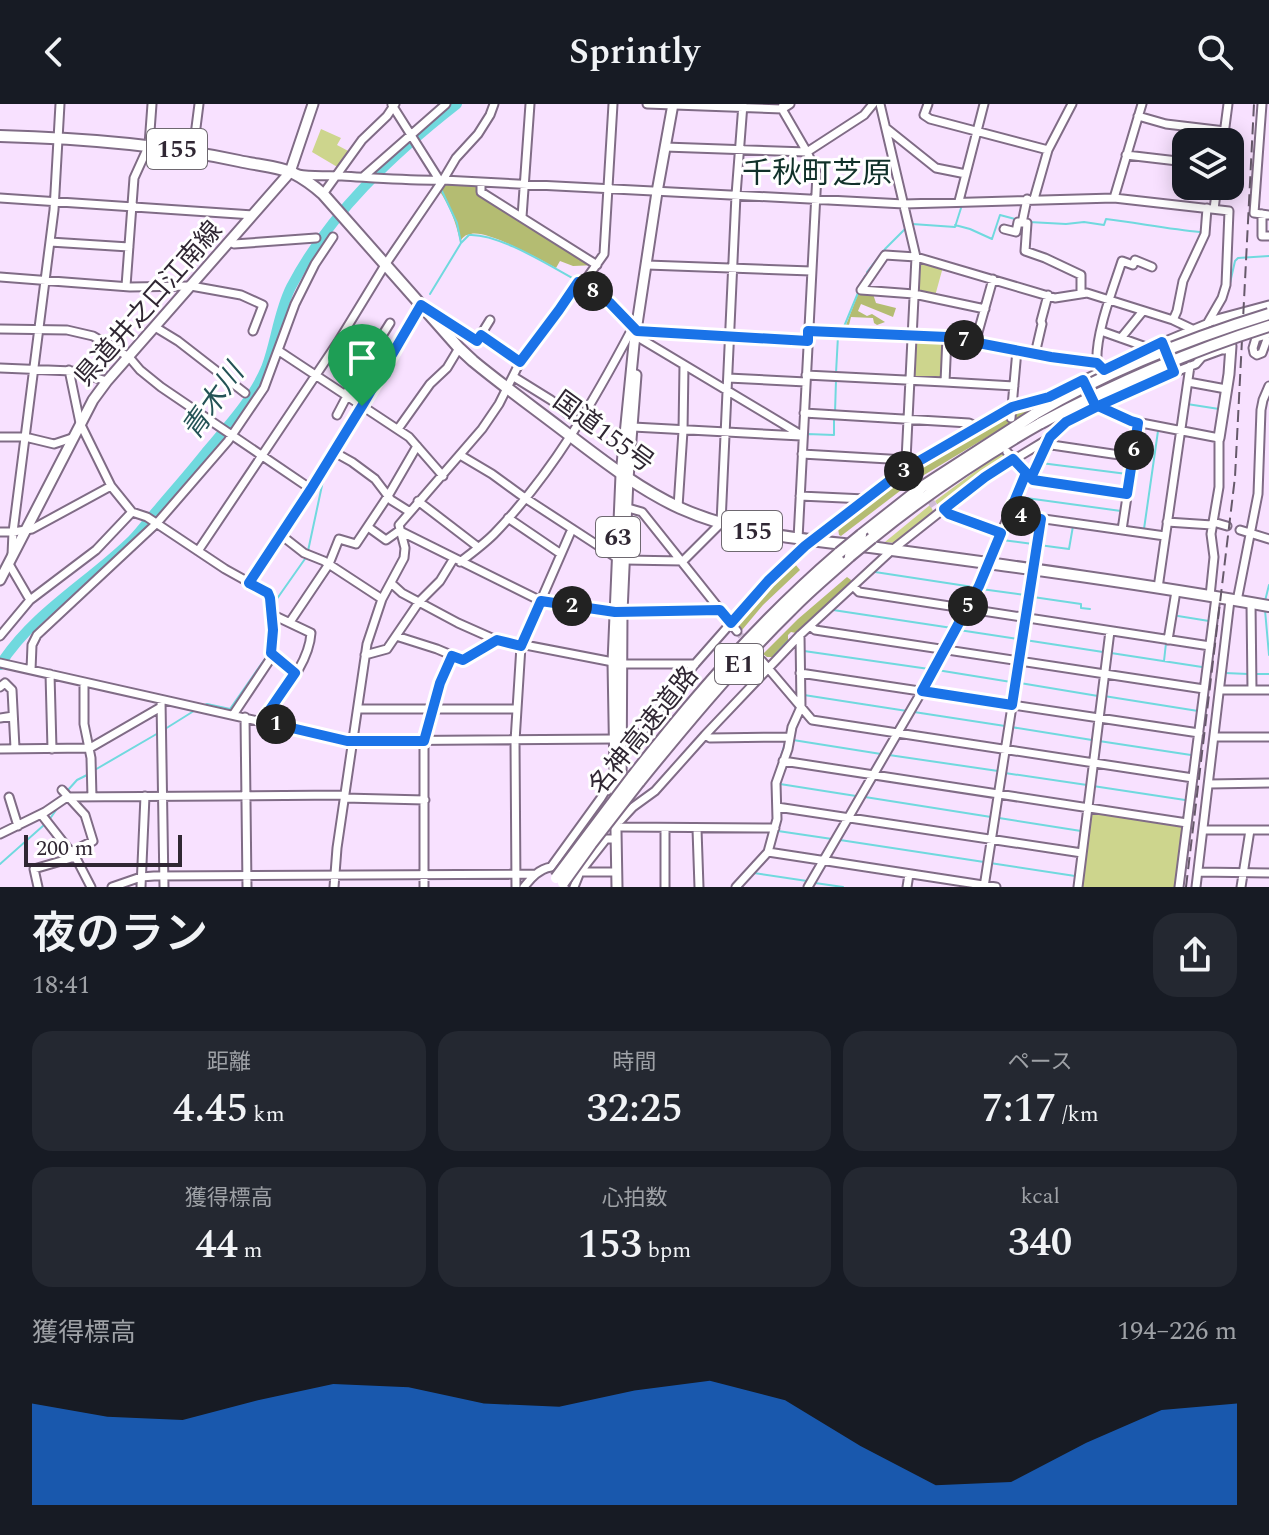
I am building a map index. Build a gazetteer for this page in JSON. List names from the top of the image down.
{
  "streets": {
    "highway": [
      "155",
      "国道155号",
      "E1",
      "名神高速道路"
    ],
    "main road": ["県道井之口江南線", "63"]
  },
  "crossings": [
    ["県道井之口江南線", "国道155号"],
    ["国道155号", "63"]
  ],
  "districts": ["千秋町芝原"],
  "water": ["青木川"],
  "scale_bar": "200 m",
  "page": {
    "header": "Sprintly",
    "pins": [
      "8",
      "7",
      "6",
      "3",
      "4",
      "2",
      "5",
      "1"
    ],
    "scale": "200 m",
    "heading": ["夜のラン", "18:41"],
    "stats": [
      ["距離", "4.45 km"],
      ["時間", "32:25"],
      ["ペース", "7:17 /km"],
      ["獲得標高", "44 m"],
      ["心拍数", "153 bpm"],
      ["kcal", "340"]
    ],
    "chart": ["獲得標高", "194–226 m"]
  }
}
